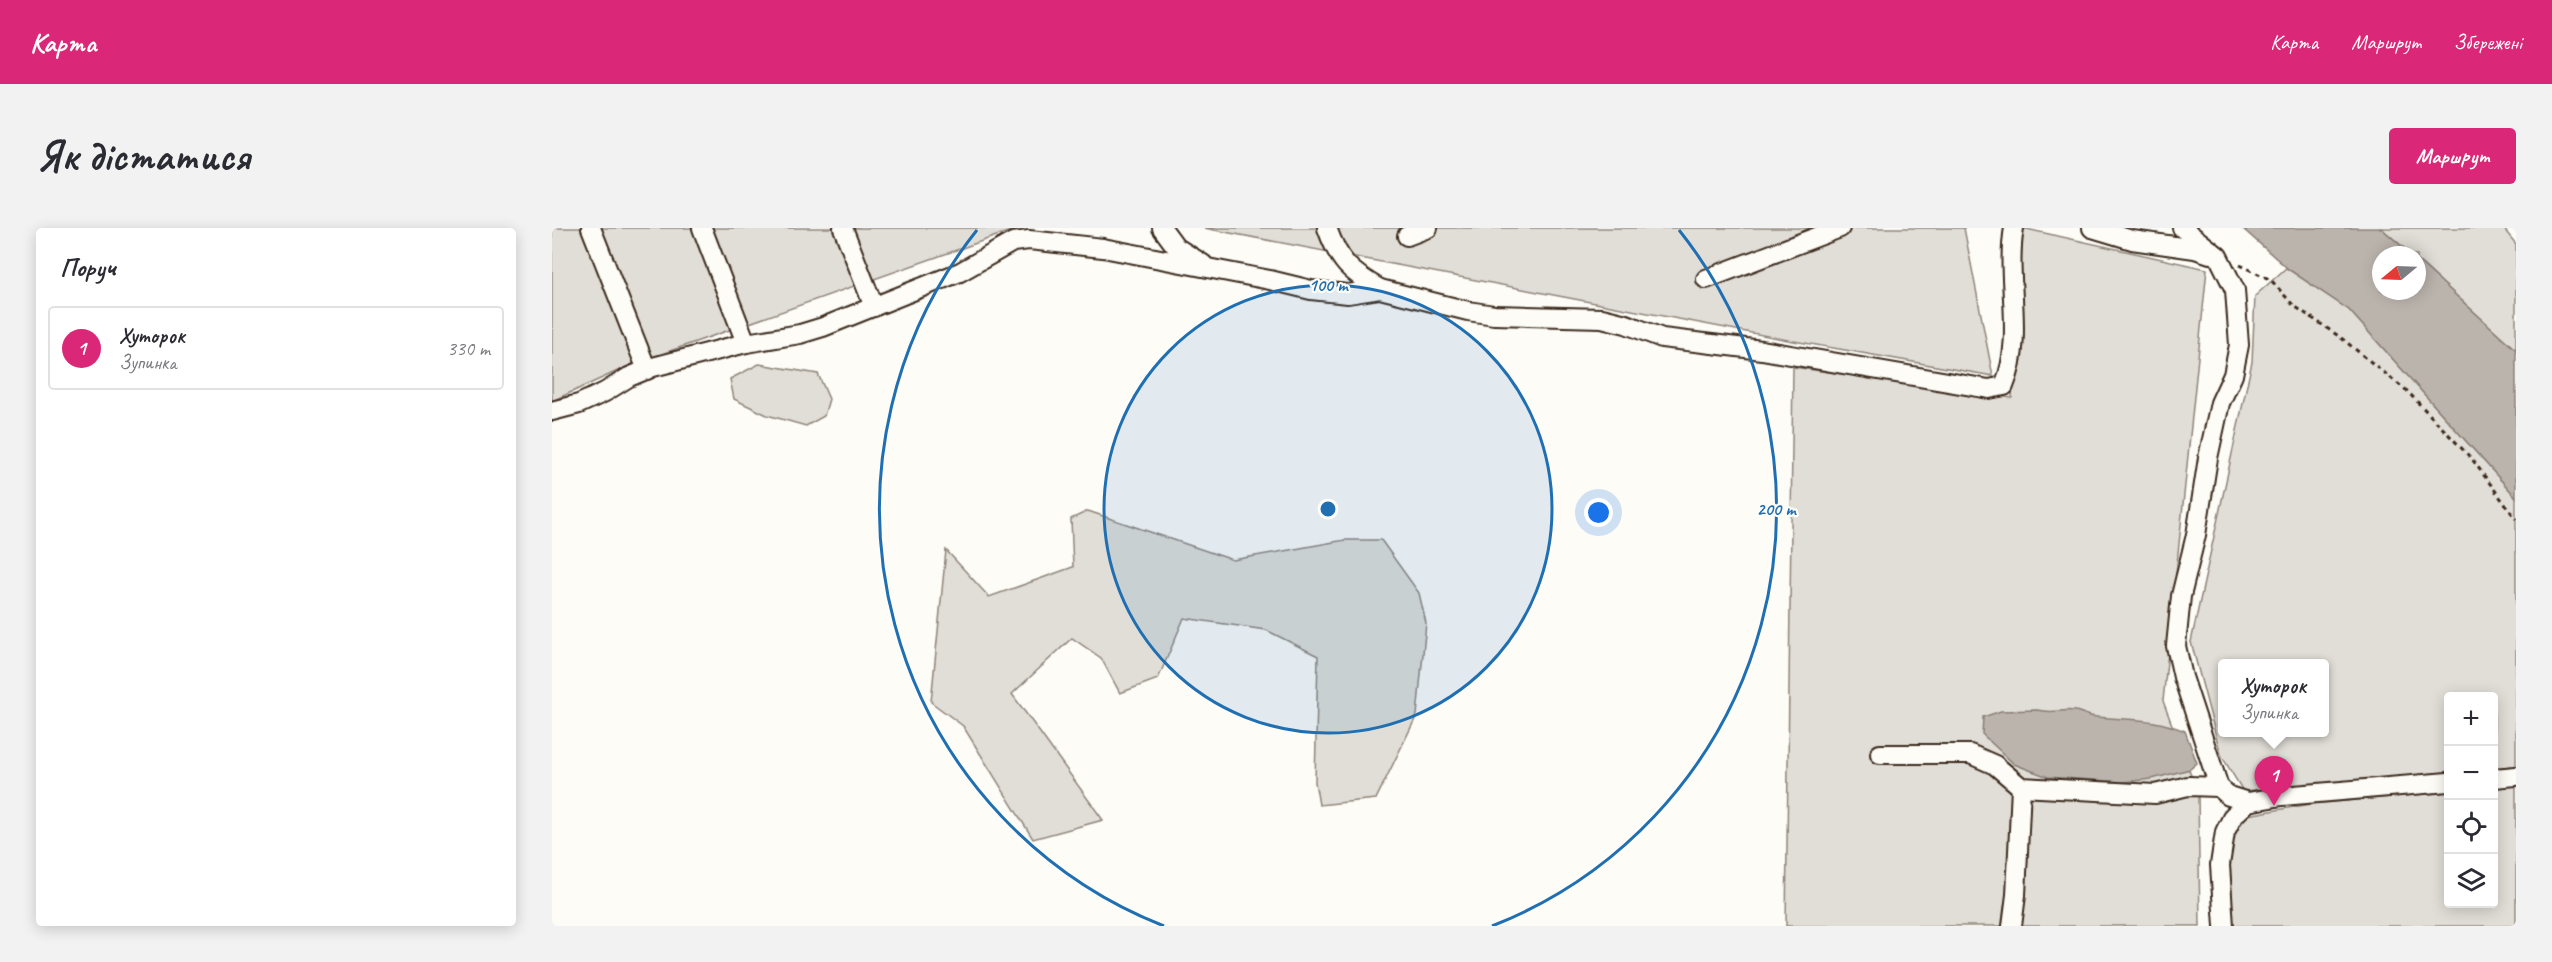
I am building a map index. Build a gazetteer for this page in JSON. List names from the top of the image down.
{
  "north": "left",
  "page": {
    "header": "Карта",
    "nav": ["Карта", "Маршрут", "Збережені"],
    "buttons": "Маршрут",
    "title": "Як дістатися",
    "heading": "Поруч",
    "list": [
      {
        "mark": "1",
        "name": "Хуторок",
        "note": "Зупинка",
        "value": "330 m"
      }
    ],
    "popup": ["Хуторок", "Зупинка"],
    "map_buttons": ["+", "−"],
    "pins": "1"
  },
  "rings": ["100 m", "200 m"]
}
